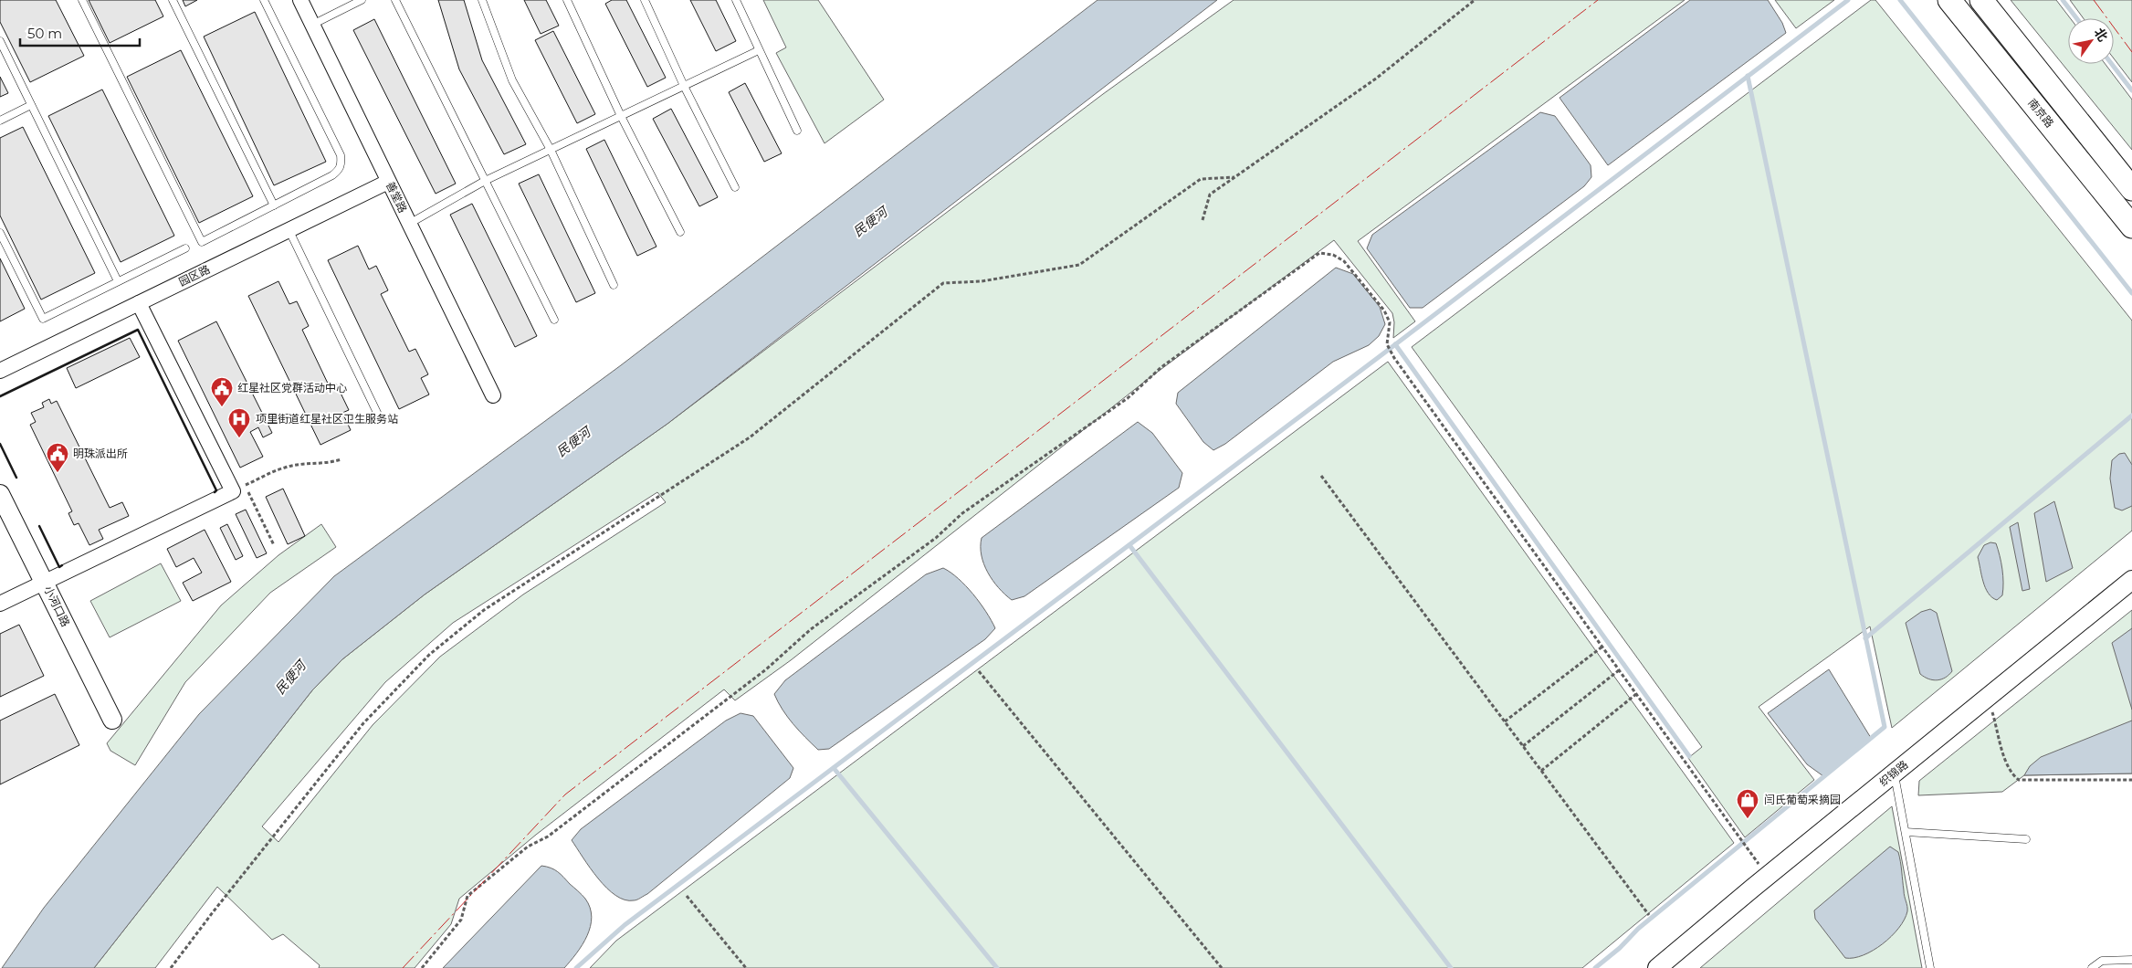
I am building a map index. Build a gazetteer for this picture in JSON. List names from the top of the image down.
{
  "streets": {
    "main road": ["南京路"],
    "street": [
      "善堂路",
      "园区路",
      "小河口路",
      "织锦路"
    ]
  },
  "crossings": [
    ["善堂路", "园区路"]
  ],
  "water": ["民便河"],
  "places": {
    "public building": ["红星社区党群活动中心", "明珠派出所"],
    "hospital": ["项里街道红星社区卫生服务站"],
    "shop": ["闫氏葡萄采摘园"]
  },
  "scale_bar": "50 m",
  "north": "top right"
}
